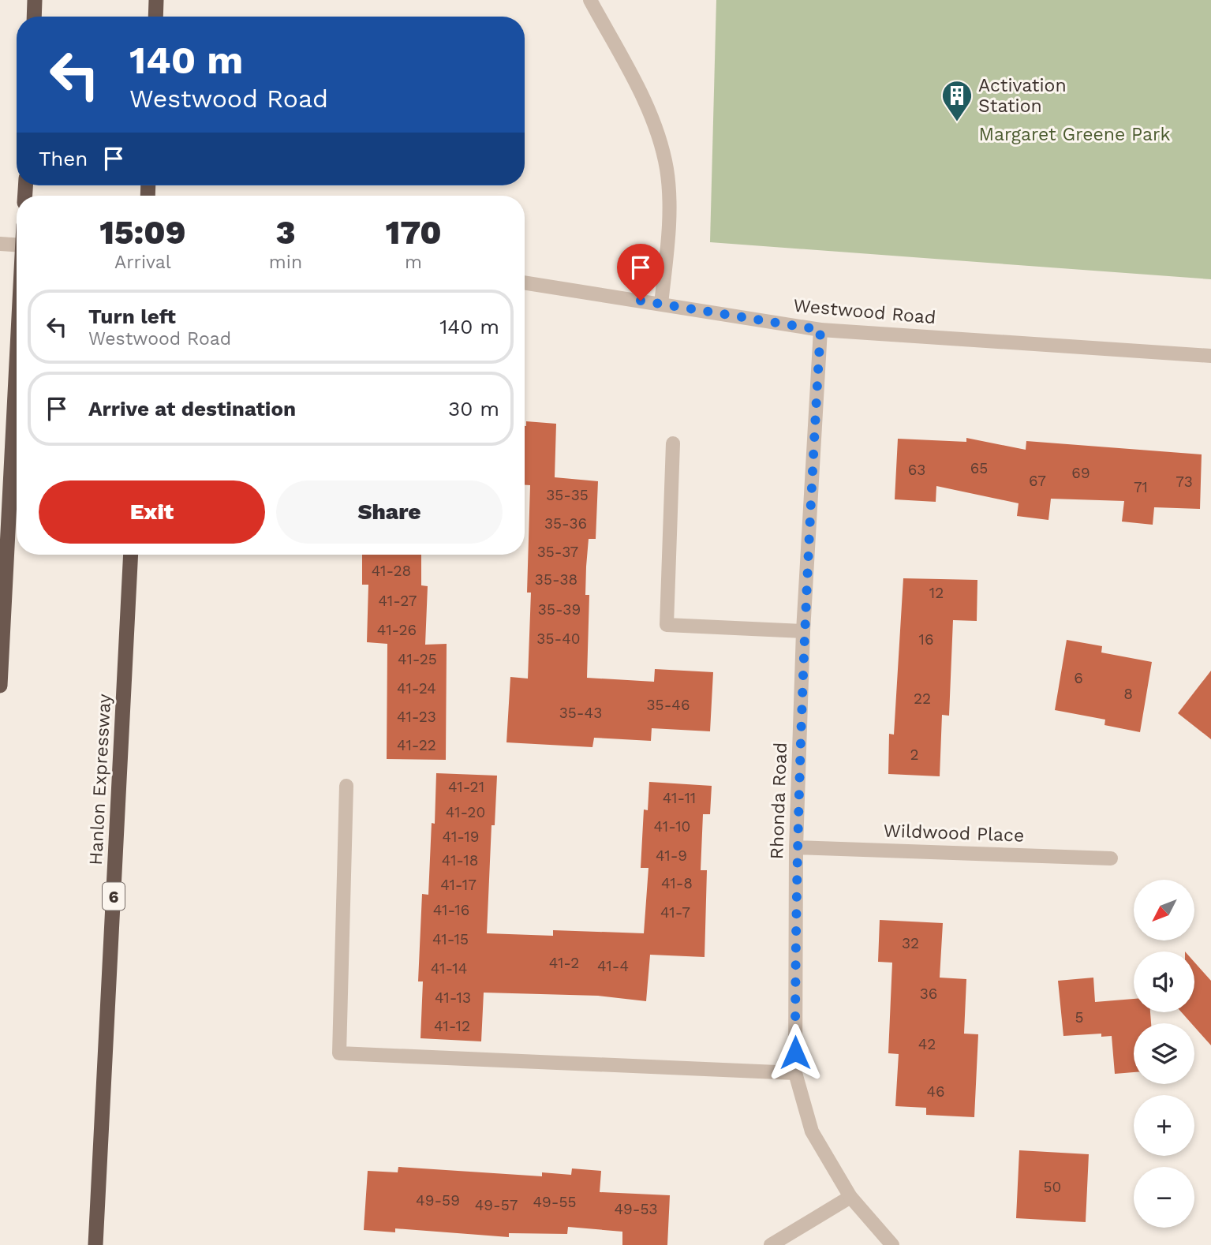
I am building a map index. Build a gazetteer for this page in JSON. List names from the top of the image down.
{
  "streets": {
    "highway": ["Hanlon Expressway", "6"],
    "street": ["Westwood Road", "Rhonda Road", "Wildwood Place"]
  },
  "crossings": [
    ["Westwood Road", "Rhonda Road"],
    ["Rhonda Road", "Wildwood Place"]
  ],
  "parks": ["Margaret Greene Park"],
  "places": {
    "building": ["Activation Station"]
  },
  "house_numbers": [
    "65",
    "63",
    "69",
    "67",
    "73",
    "71",
    "35-35",
    "35-36",
    "35-37",
    "41-28",
    "35-38",
    "12",
    "41-27",
    "35-39",
    "41-26",
    "35-40",
    "16",
    "41-25",
    "6",
    "41-24",
    "8",
    "22",
    "35-46",
    "35-43",
    "41-23",
    "41-22",
    "2",
    "41-21",
    "41-11",
    "41-20",
    "41-10",
    "41-19",
    "41-9",
    "41-18",
    "41-8",
    "41-17",
    "41-16",
    "41-7",
    "41-15",
    "32",
    "41-2",
    "41-4",
    "41-14",
    "36",
    "41-13",
    "5",
    "41-12",
    "42",
    "46",
    "50",
    "49-59",
    "49-55",
    "49-57",
    "49-53"
  ],
  "north": "bottom left",
  "page": {
    "turn": ["140 m", "Westwood Road"],
    "then": "Then",
    "eta": [
      "15:09",
      "Arrival",
      "3",
      "min",
      "170",
      "m"
    ],
    "list": [
      {
        "name": "Turn left",
        "note": "Westwood Road",
        "value": "140 m"
      },
      {
        "name": "Arrive at destination",
        "value": "30 m"
      }
    ],
    "buttons": ["Exit", "Share"],
    "map_buttons": ["+", "−"]
  }
}
